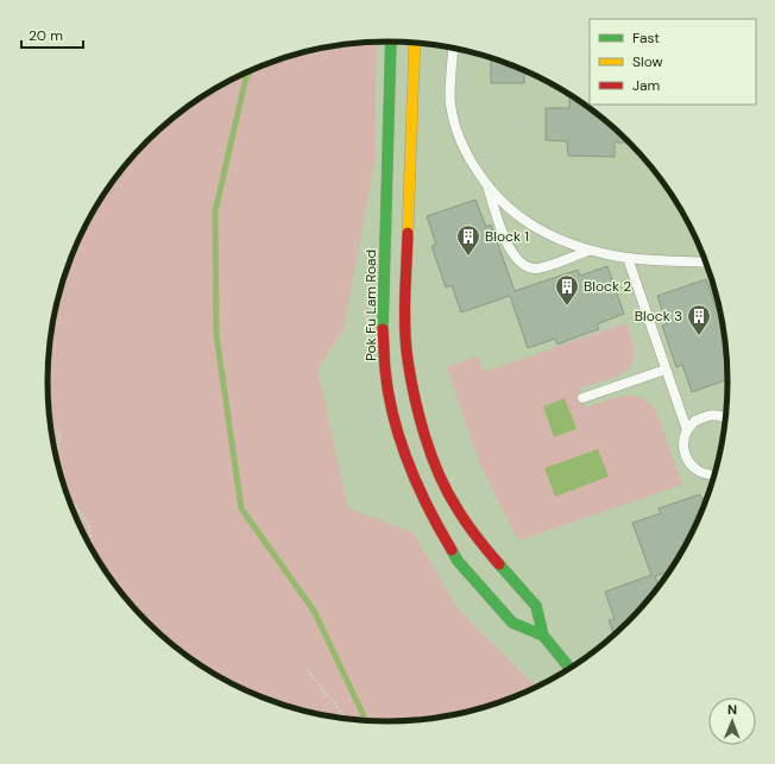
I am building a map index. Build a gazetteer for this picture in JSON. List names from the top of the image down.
{
  "streets": {
    "main road": ["Pok Fu Lam Road"]
  },
  "places": {
    "building": ["Block 1", "Block 2", "Block 3"]
  },
  "legend": ["Fast", "Slow", "Jam"],
  "scale_bar": "20 m",
  "north": "top"
}
